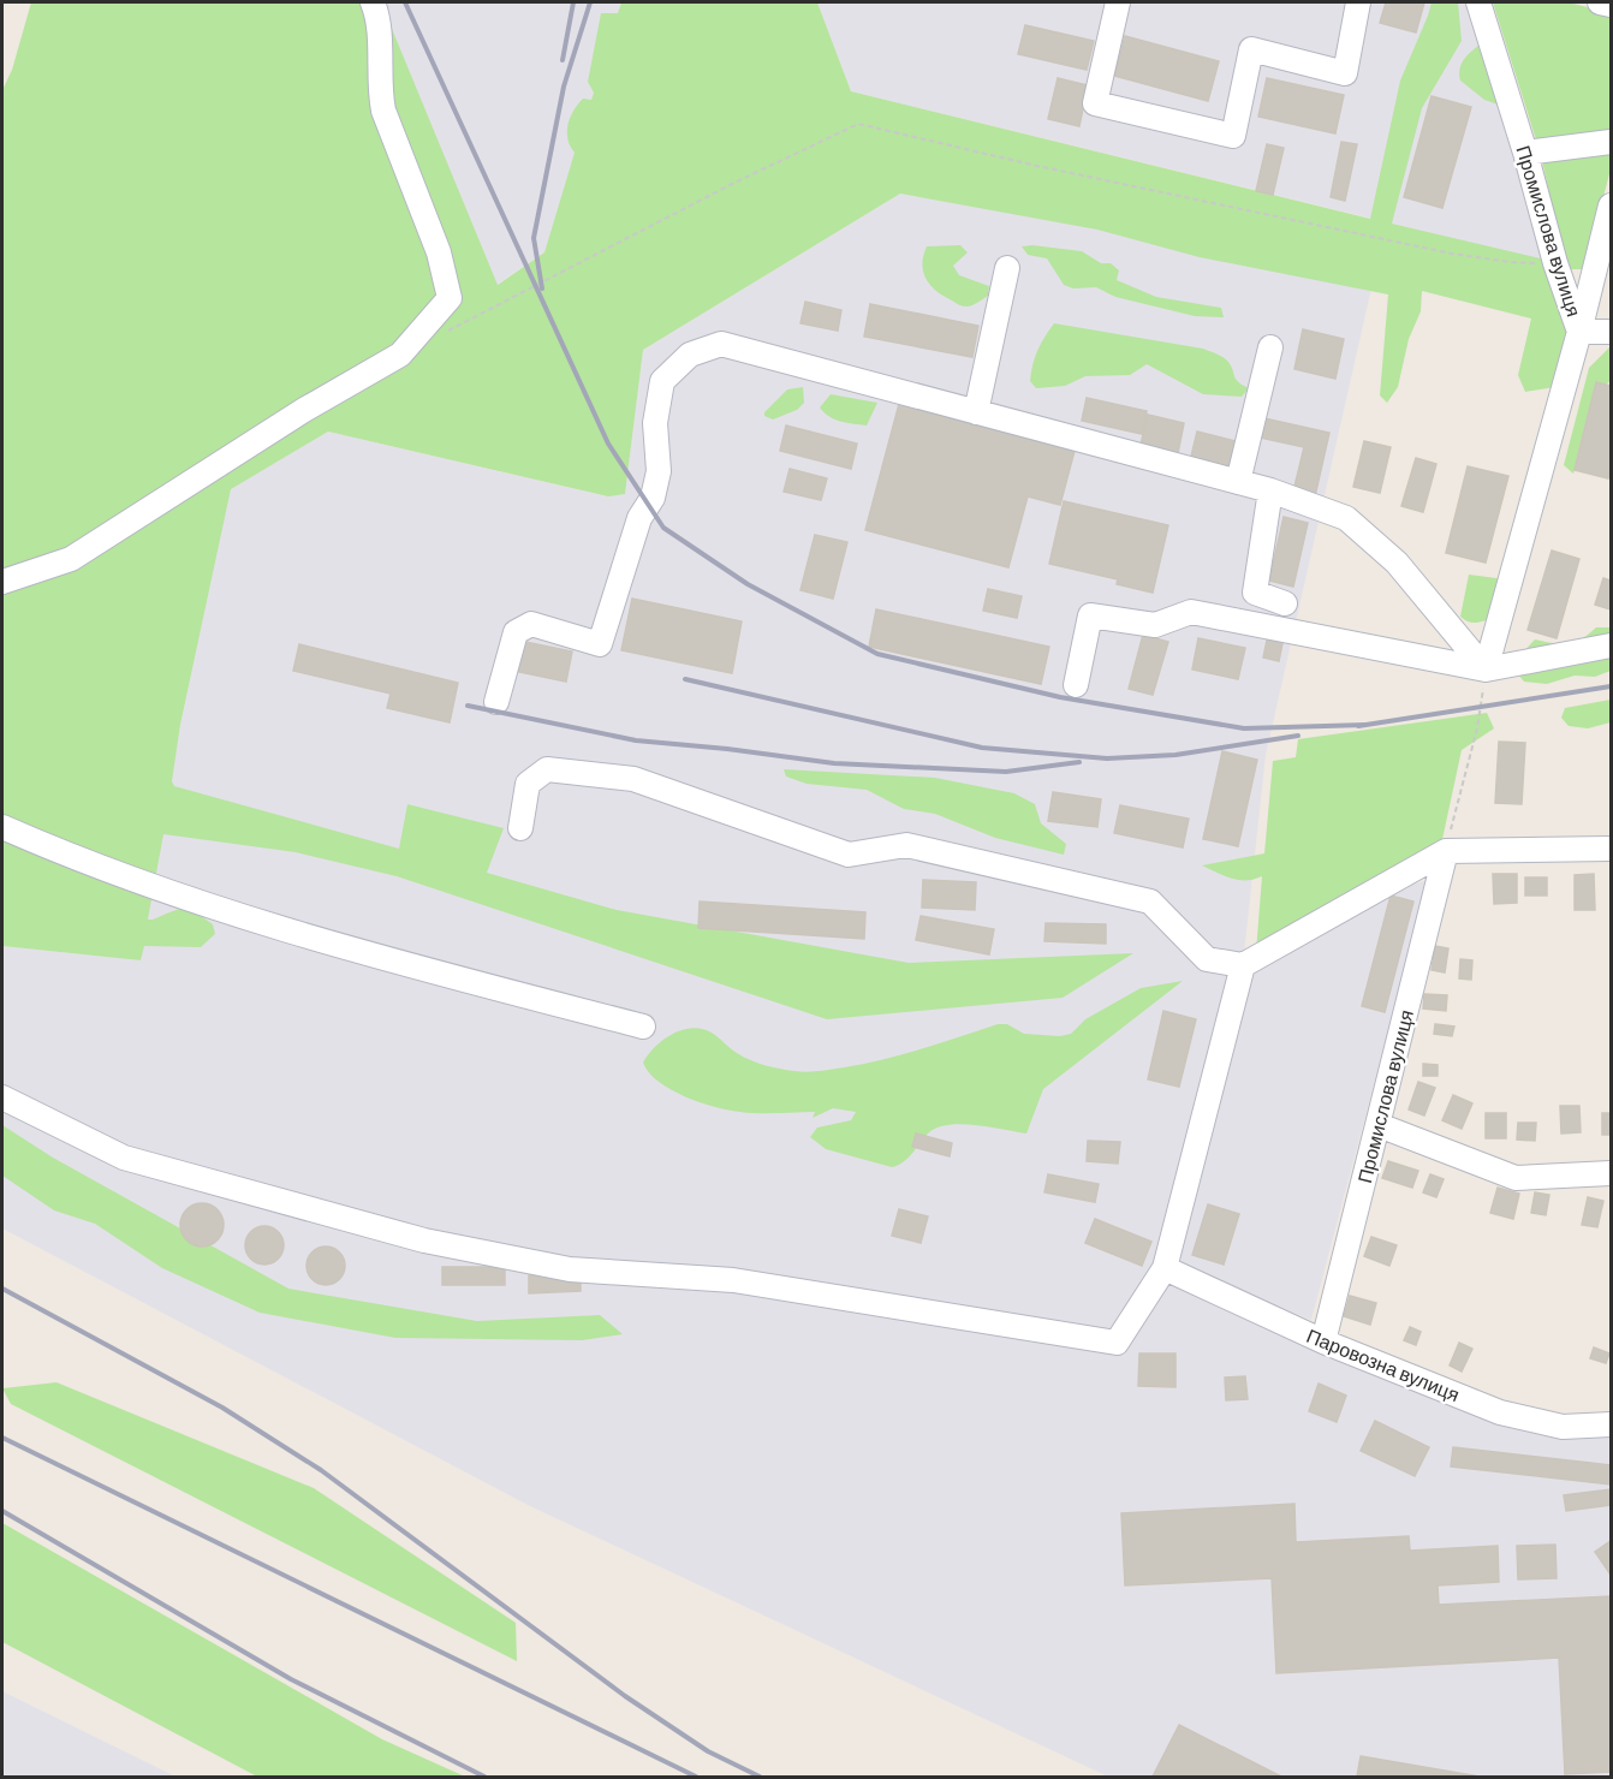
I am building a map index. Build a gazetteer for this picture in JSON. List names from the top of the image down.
{
  "streets": {
    "street": ["Промислова вулиця", "Паровозна вулиця"]
  },
  "crossings": [
    ["Промислова вулиця", "Паровозна вулиця"]
  ]
}
